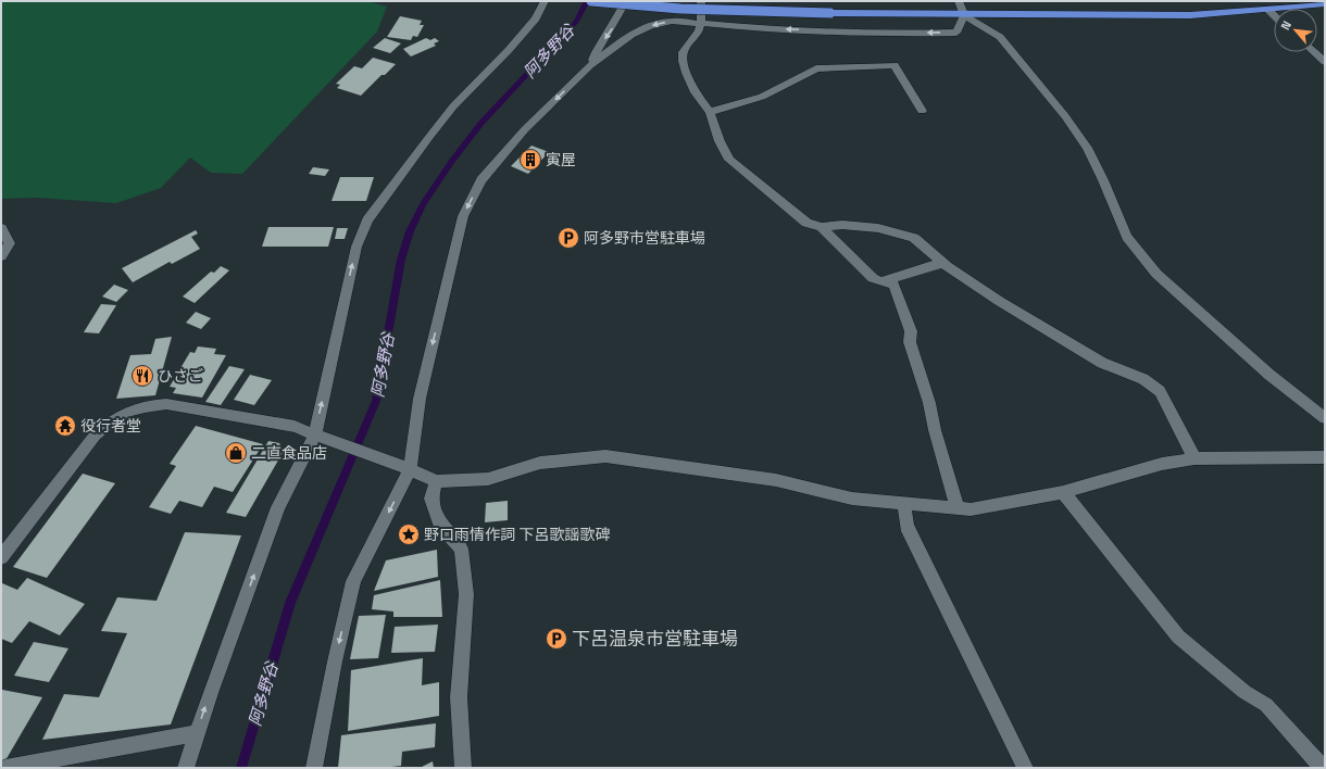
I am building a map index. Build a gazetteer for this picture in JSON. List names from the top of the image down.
{
  "water": ["阿多野谷"],
  "places": {
    "building": ["寅屋"],
    "parking": ["阿多野市営駐車場", "下呂温泉市営駐車場"],
    "restaurant": ["ひさご"],
    "temple": ["役行者堂"],
    "shop": ["二直食品店"],
    "place": ["野口雨情作詞 下呂歌謡歌碑"]
  },
  "north": "top left"
}
